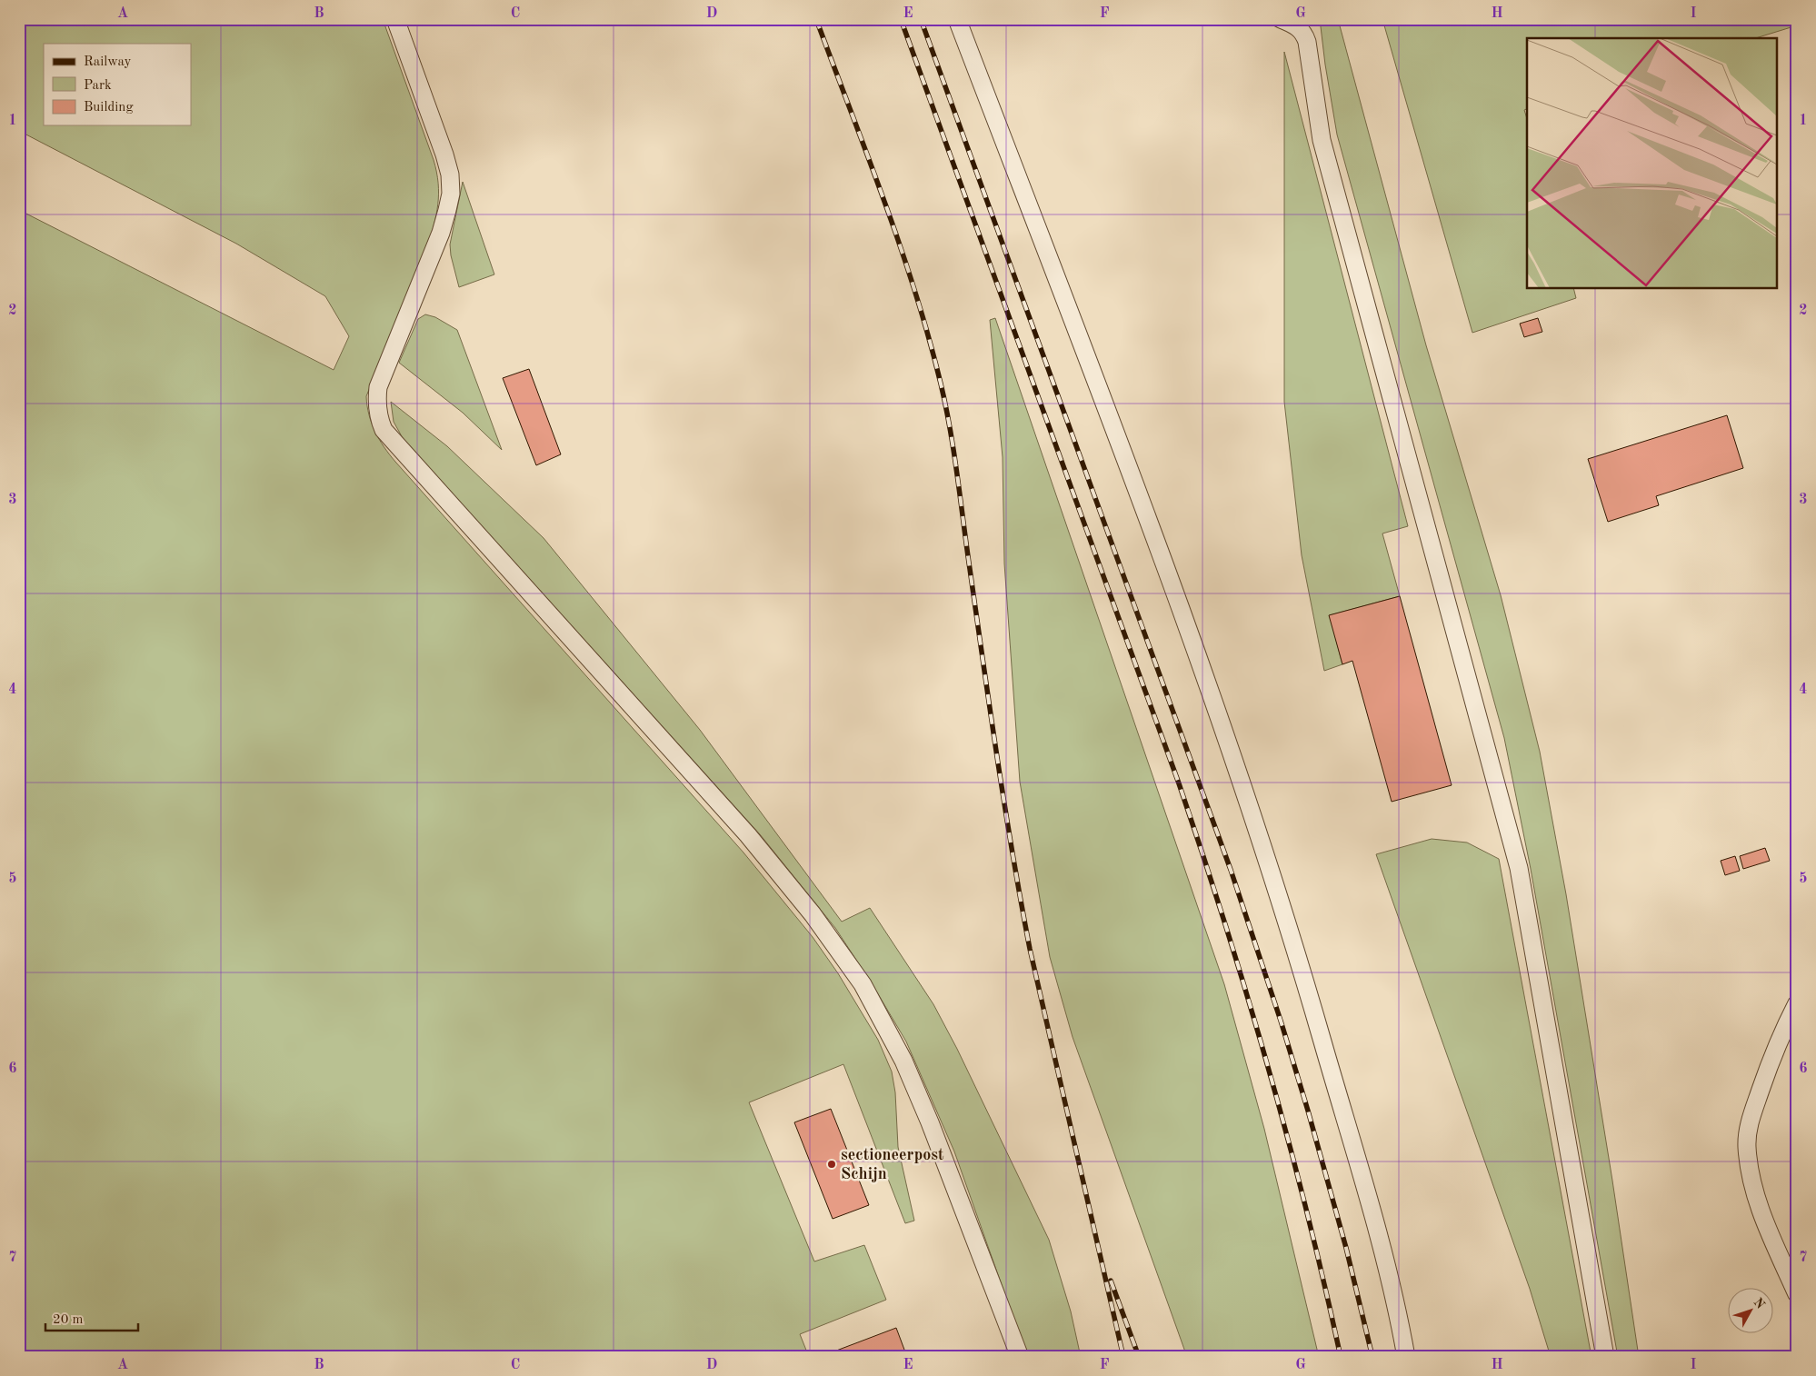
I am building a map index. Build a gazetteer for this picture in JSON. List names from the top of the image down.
{
  "places": ["sectioneerpost Schijn"],
  "legend": ["Railway", "Park", "Building"],
  "scale_bar": "20 m",
  "north": "top right",
  "grid": {
    "columns": [
      "A",
      "B",
      "C",
      "D",
      "E",
      "F",
      "G",
      "H",
      "I"
    ],
    "rows": [
      "1",
      "2",
      "3",
      "4",
      "5",
      "6",
      "7"
    ]
  }
}
